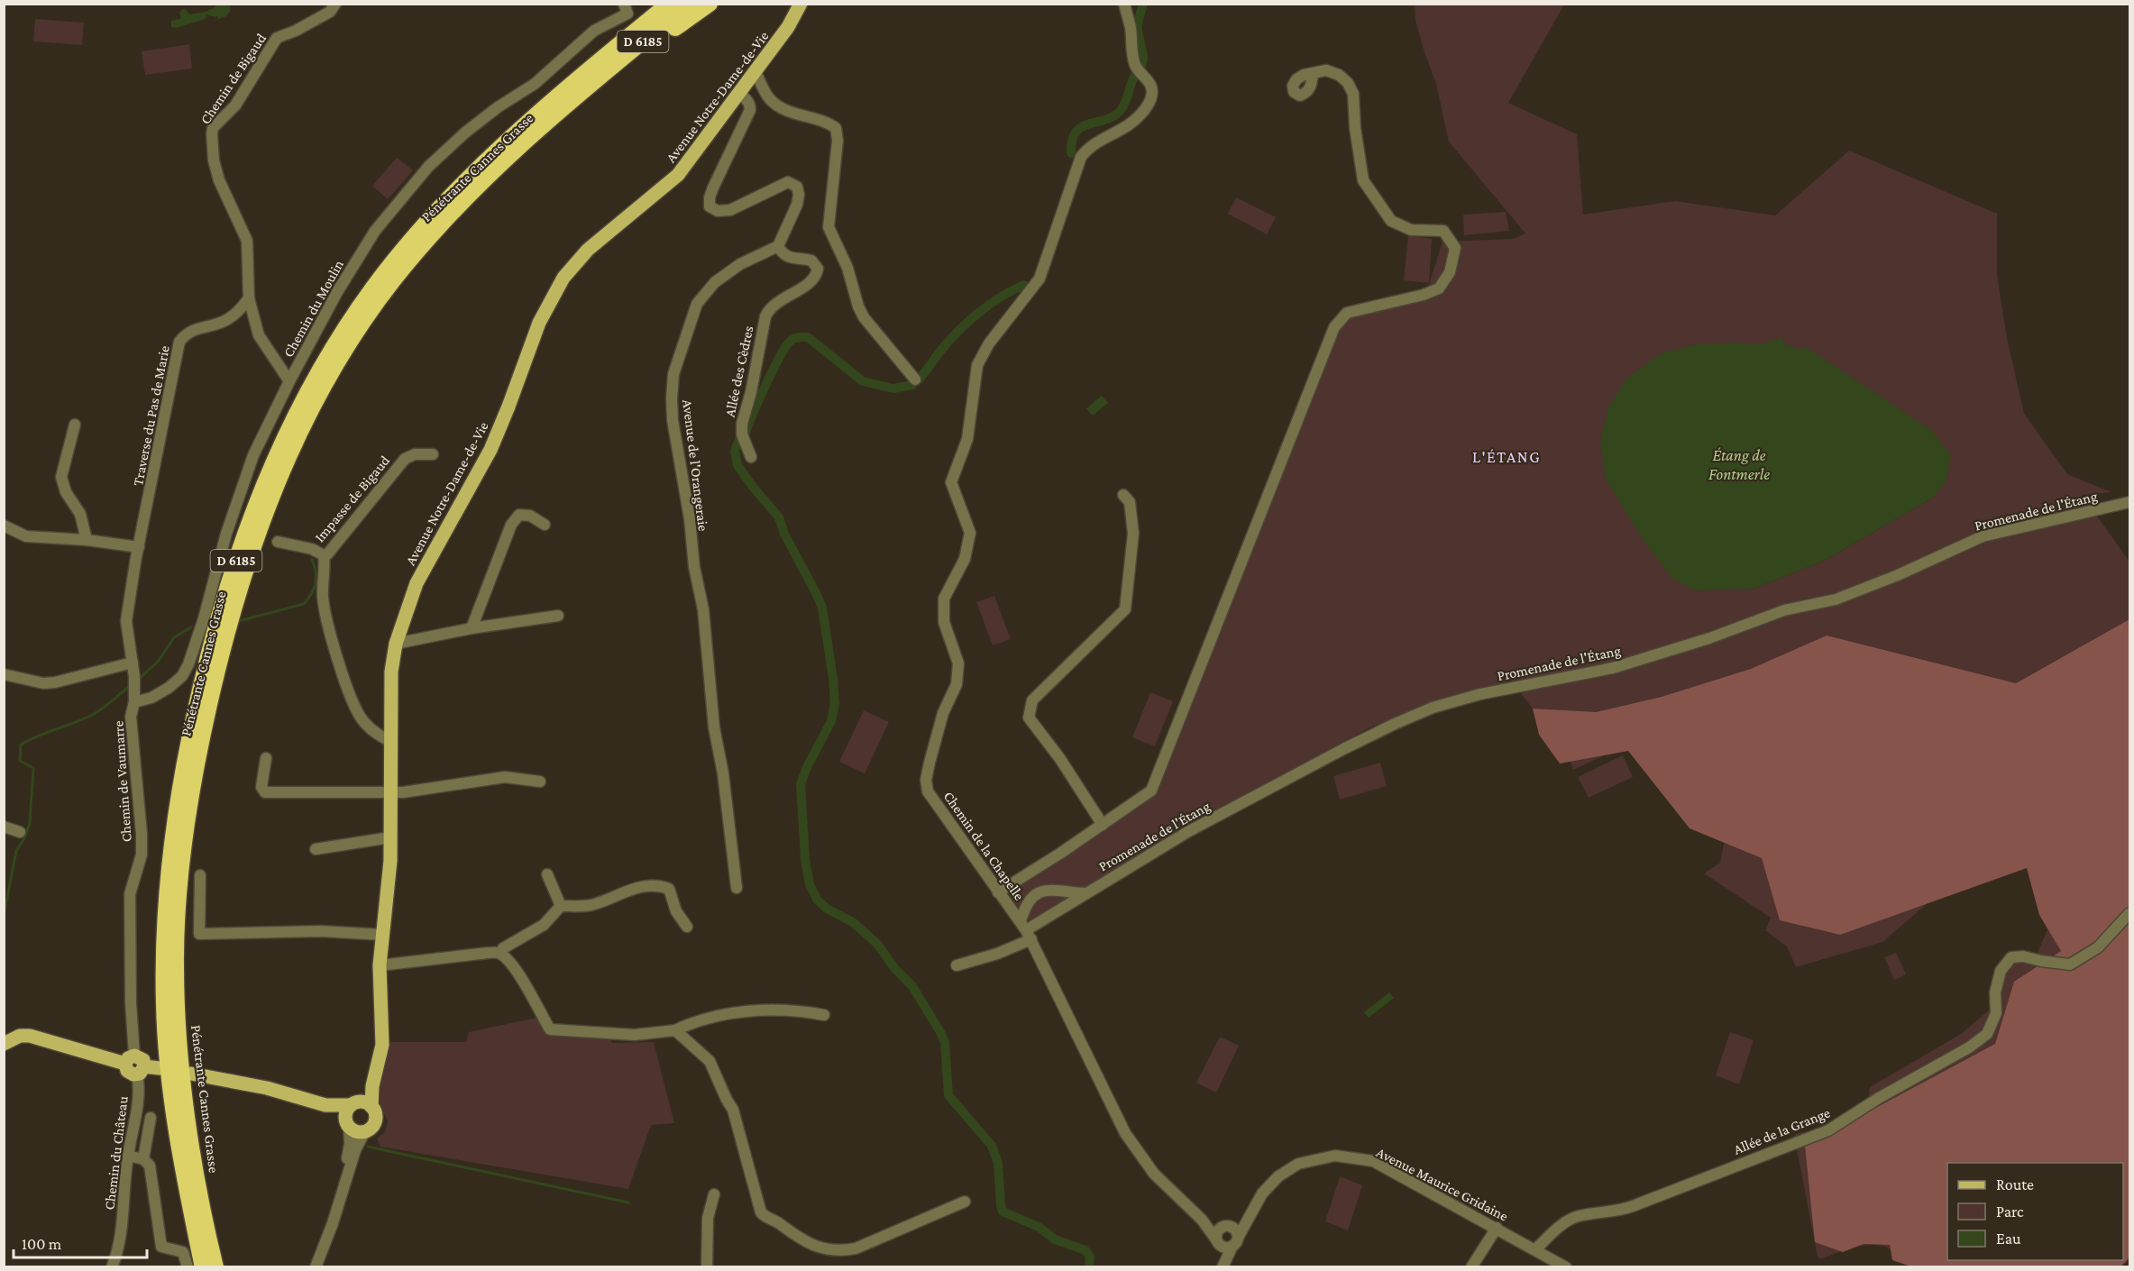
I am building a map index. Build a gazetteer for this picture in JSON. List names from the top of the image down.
{
  "streets": {
    "highway": ["D 6185", "Pénétrante Cannes Grasse"],
    "main road": ["Avenue Notre-Dame-de-Vie"],
    "street": [
      "Chemin de Bigaud",
      "Chemin du Moulin",
      "Allée des Cèdres",
      "Traverse du Pas de Marie",
      "Avenue de l'Orangeraie",
      "Impasse de Bigaud",
      "Promenade de l'Étang",
      "Chemin de Vaumarre",
      "Chemin de la Chapelle",
      "Allée de la Grange",
      "Chemin du Château",
      "Avenue Maurice Gridaine"
    ]
  },
  "crossings": [
    ["Chemin de Bigaud", "Chemin du Moulin"],
    ["Chemin de Bigaud", "Traverse du Pas de Marie"],
    ["Avenue Notre-Dame-de-Vie", "Impasse de Bigaud"],
    ["Chemin du Moulin", "Chemin de Vaumarre"],
    ["Allée des Cèdres", "Avenue de l'Orangeraie"],
    ["Traverse du Pas de Marie", "Chemin de Vaumarre"],
    ["Promenade de l'Étang", "Chemin de la Chapelle"],
    ["Chemin de la Chapelle", "Avenue Maurice Gridaine"],
    ["Allée de la Grange", "Avenue Maurice Gridaine"]
  ],
  "districts": ["L'ÉTANG"],
  "water": ["Étang de Fontmerle"],
  "legend": ["Route", "Parc", "Eau"],
  "scale_bar": "100 m"
}
